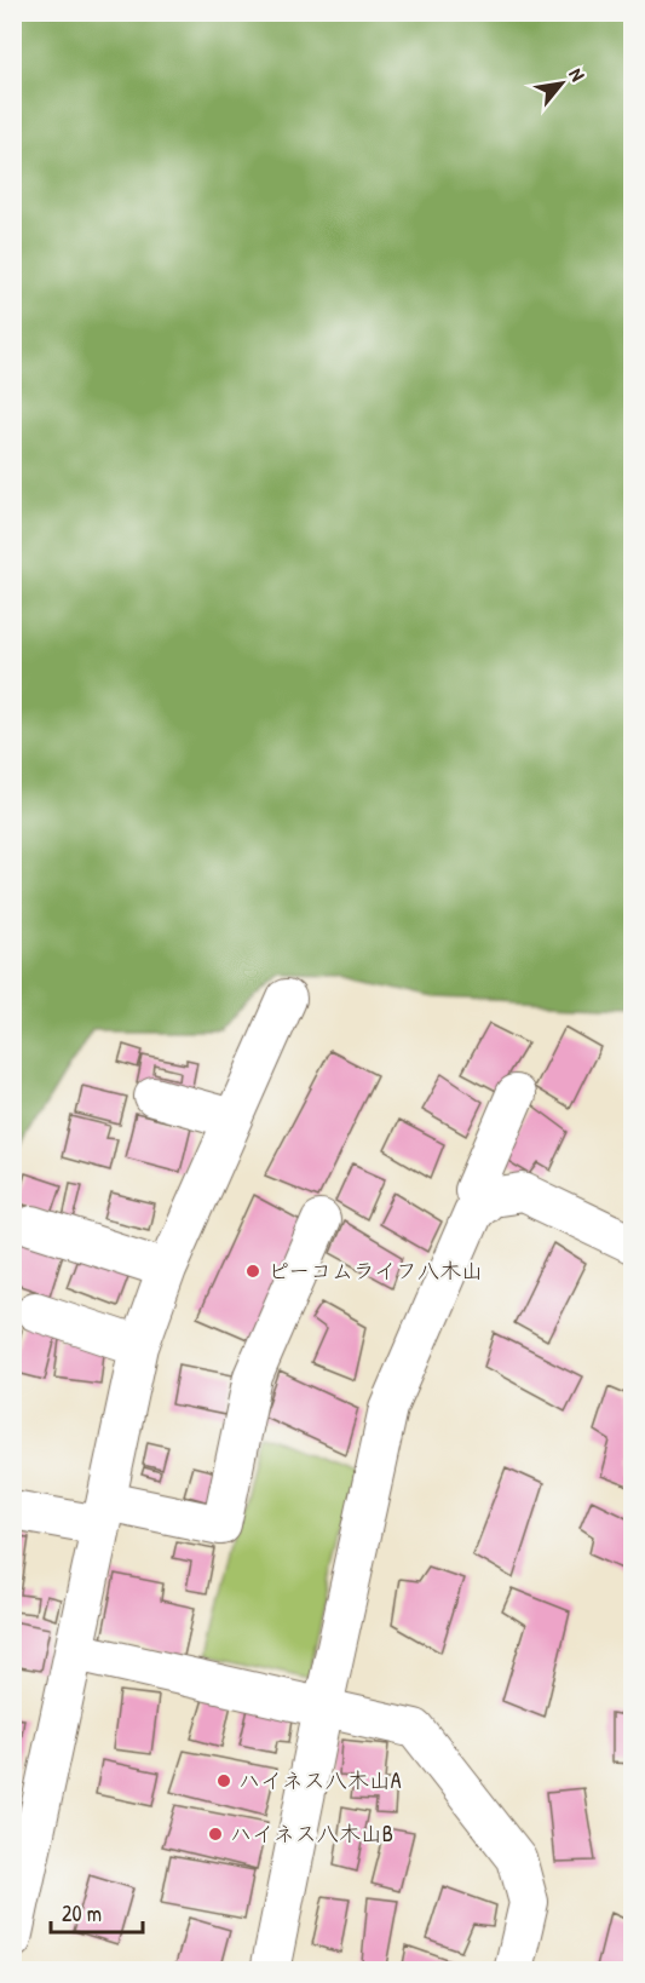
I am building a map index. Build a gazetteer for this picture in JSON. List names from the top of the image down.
{
  "places": ["ピーコムライフ八木山", "ハイネス八木山A", "ハイネス八木山B"],
  "scale_bar": "20 m",
  "north": "top right"
}
